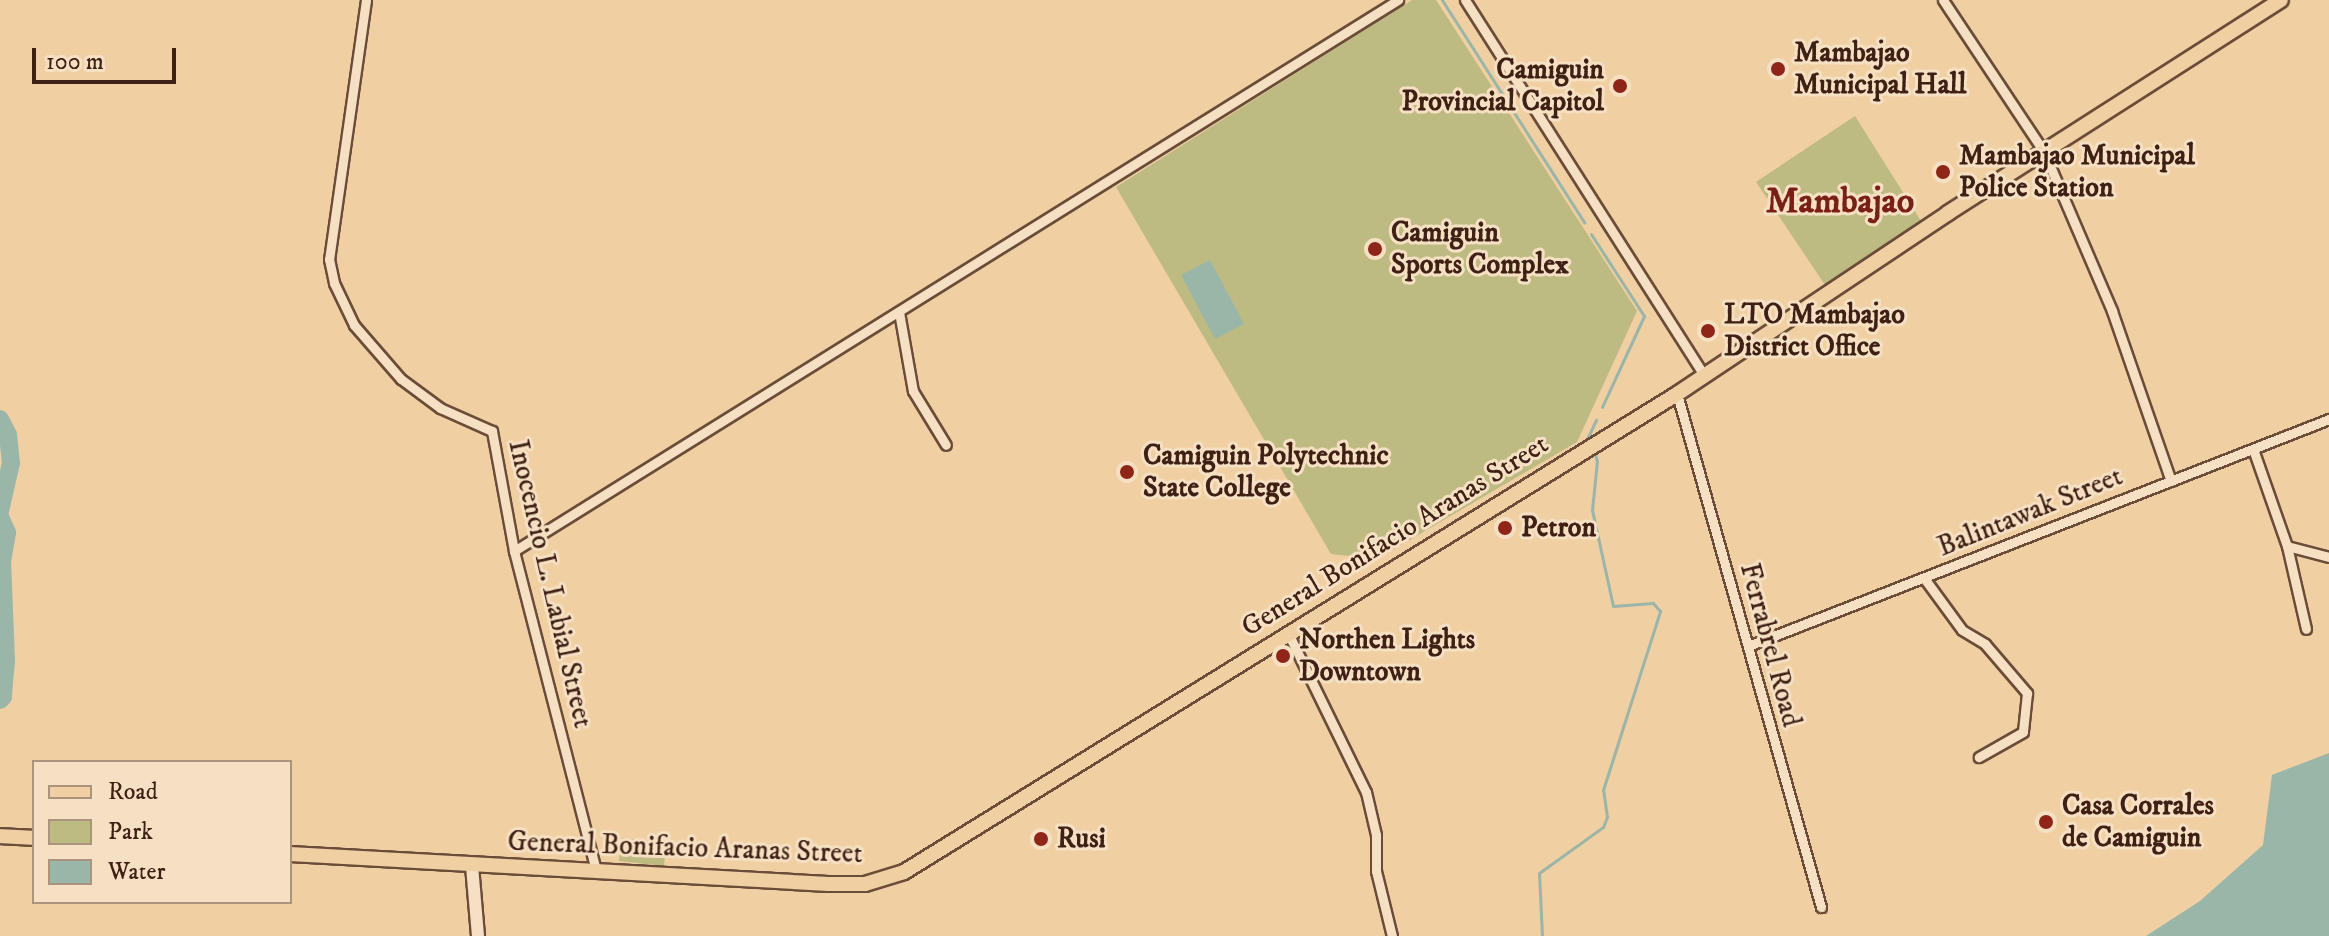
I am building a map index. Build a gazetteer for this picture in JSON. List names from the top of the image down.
{
  "streets": {
    "main road": ["General Bonifacio Aranas Street"],
    "street": ["Balintawak Street", "Inocencio L. Labial Street", "Ferrabrel Road"]
  },
  "crossings": [
    ["Balintawak Street", "Ferrabrel Road"],
    ["General Bonifacio Aranas Street", "Inocencio L. Labial Street"],
    ["General Bonifacio Aranas Street", "Ferrabrel Road"]
  ],
  "districts": ["Mambajao"],
  "places": [
    "Mambajao Municipal Hall",
    "Camiguin Provincial Capitol",
    "Mambajao Municipal Police Station",
    "Camiguin Sports Complex",
    "LTO Mambajao District Office",
    "Camiguin Polytechnic State College",
    "Petron",
    "Northen Lights Downtown",
    "Casa Corrales de Camiguin",
    "Rusi"
  ],
  "legend": ["Road", "Park", "Water"],
  "scale_bar": "100 m"
}
